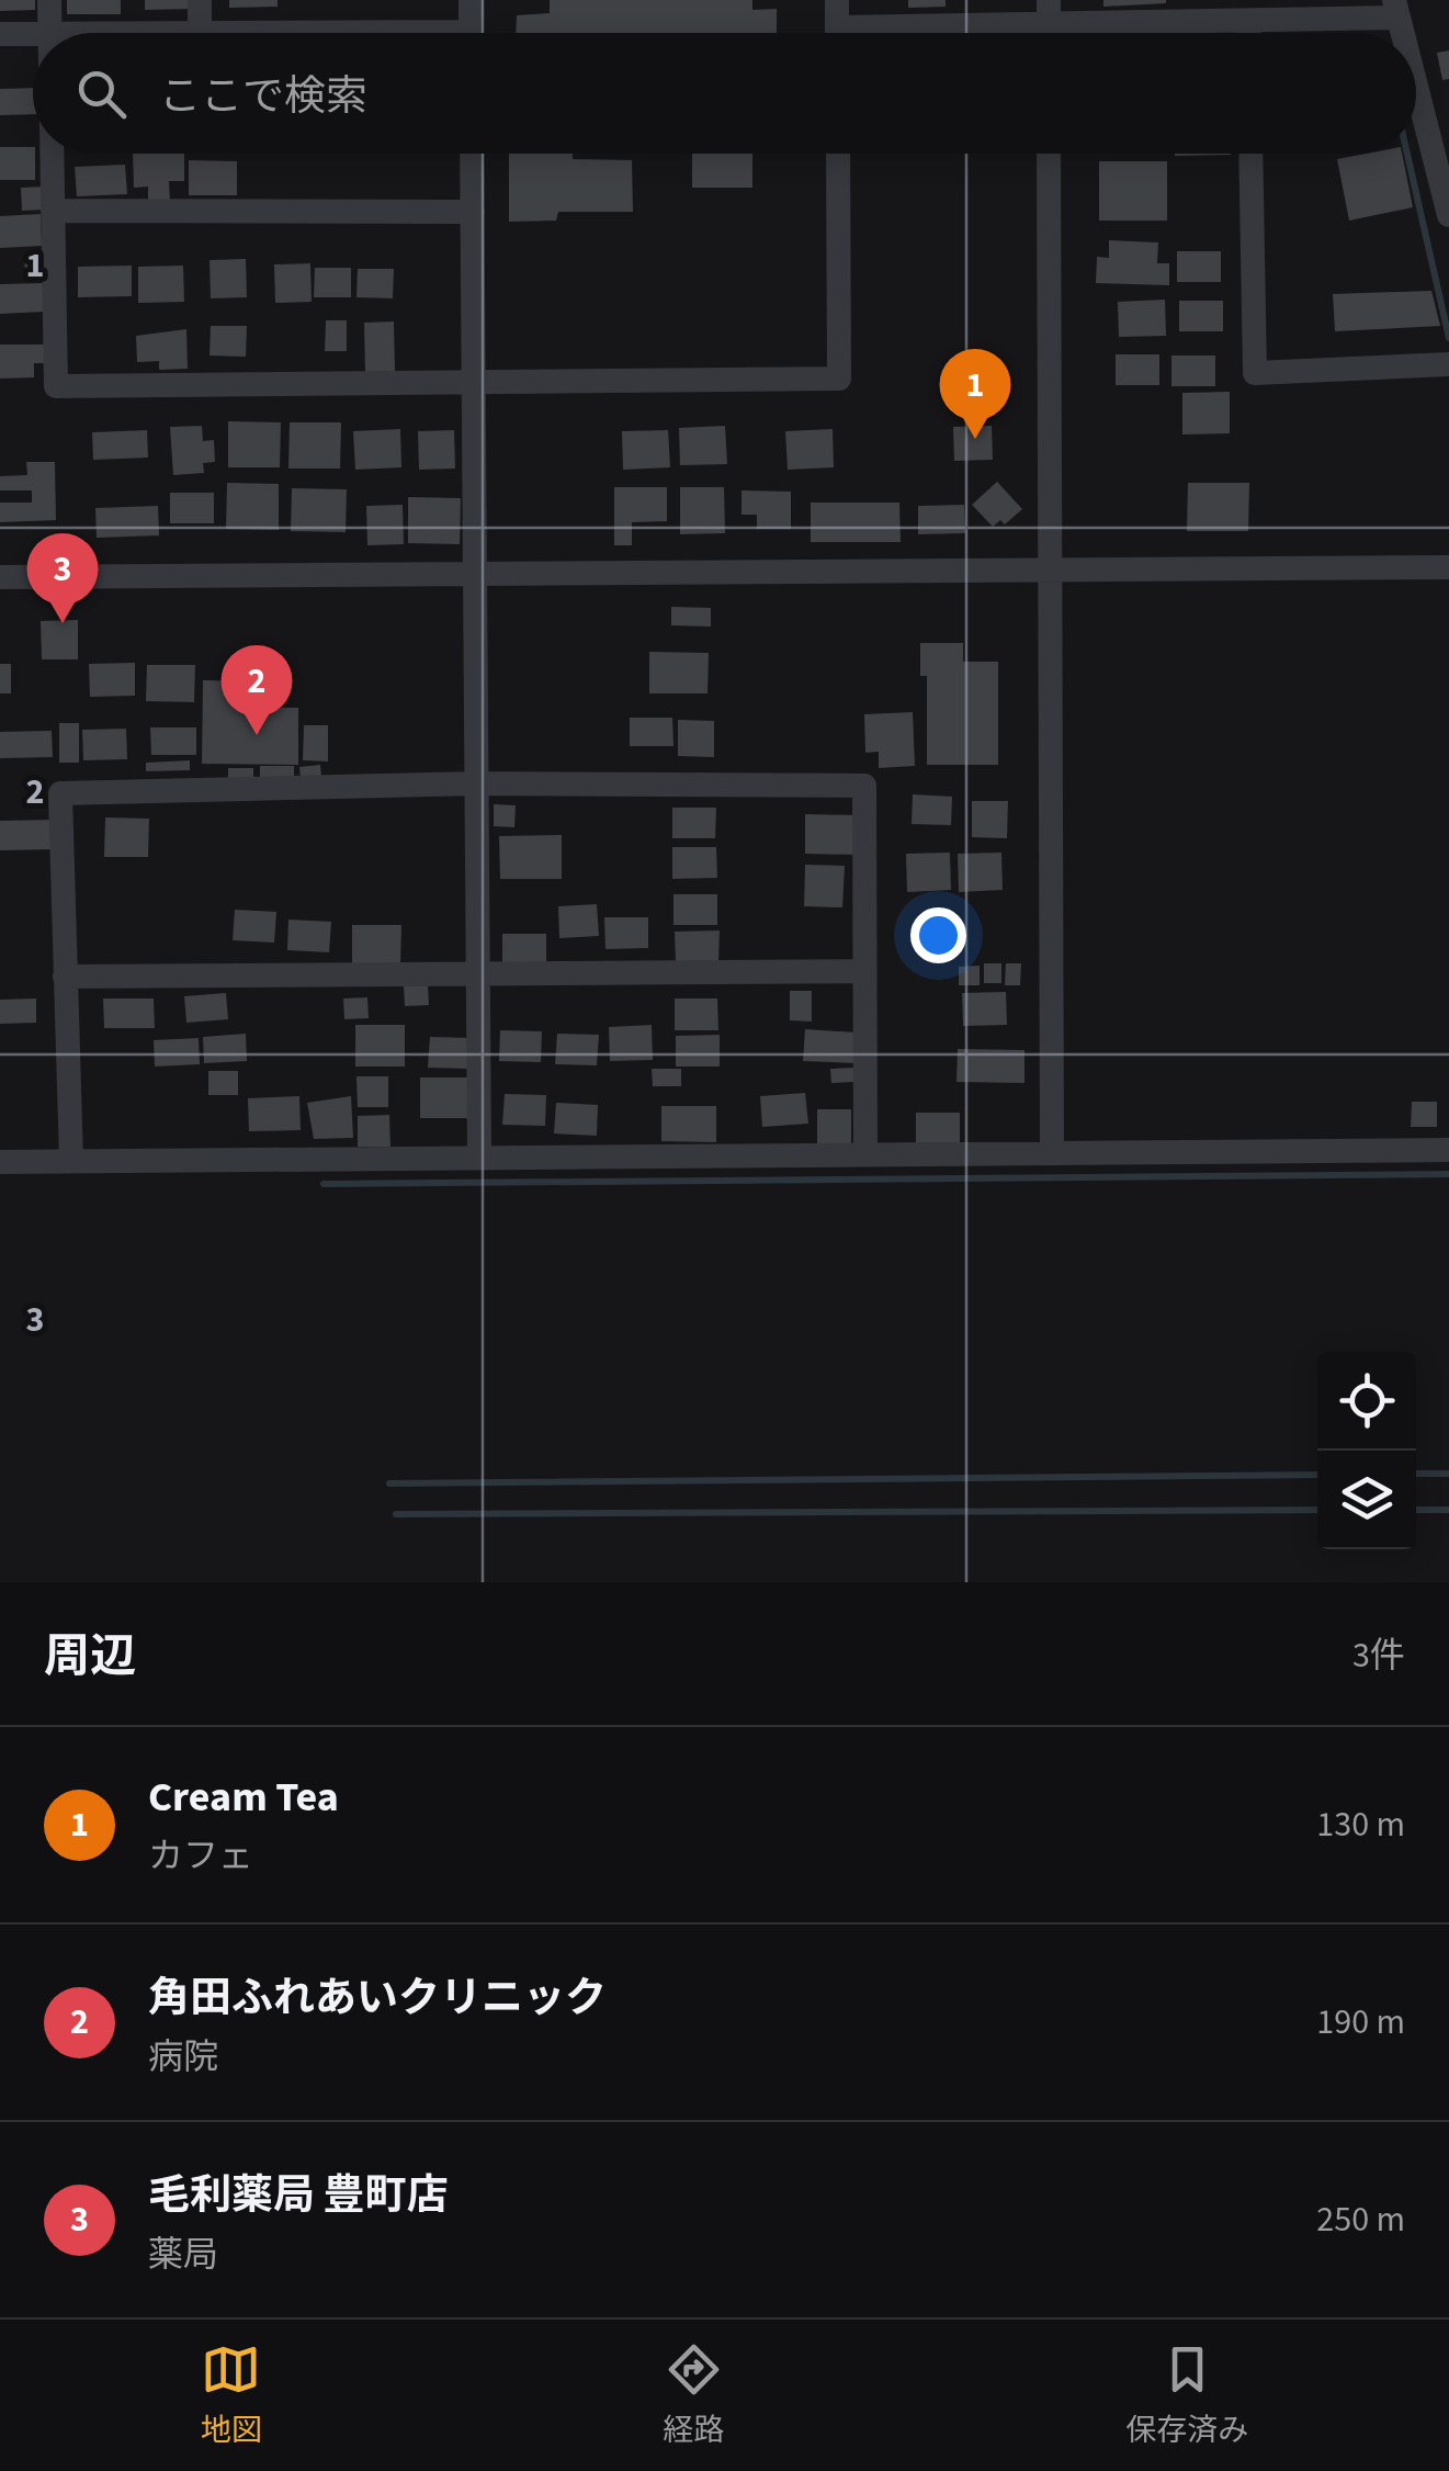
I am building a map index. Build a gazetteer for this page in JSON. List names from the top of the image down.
{
  "page": {
    "search": "ここで検索",
    "pins": ["1", "3", "2"],
    "heading": ["周辺", "3件"],
    "list": [
      {
        "mark": "1",
        "name": "Cream Tea",
        "note": "カフェ",
        "value": "130 m"
      },
      {
        "mark": "2",
        "name": "角田ふれあいクリニック",
        "note": "病院",
        "value": "190 m"
      },
      {
        "mark": "3",
        "name": "毛利薬局 豊町店",
        "note": "薬局",
        "value": "250 m"
      }
    ],
    "nav": ["地図", "経路", "保存済み"]
  },
  "grid": {
    "rows": ["1", "2", "3"]
  }
}
